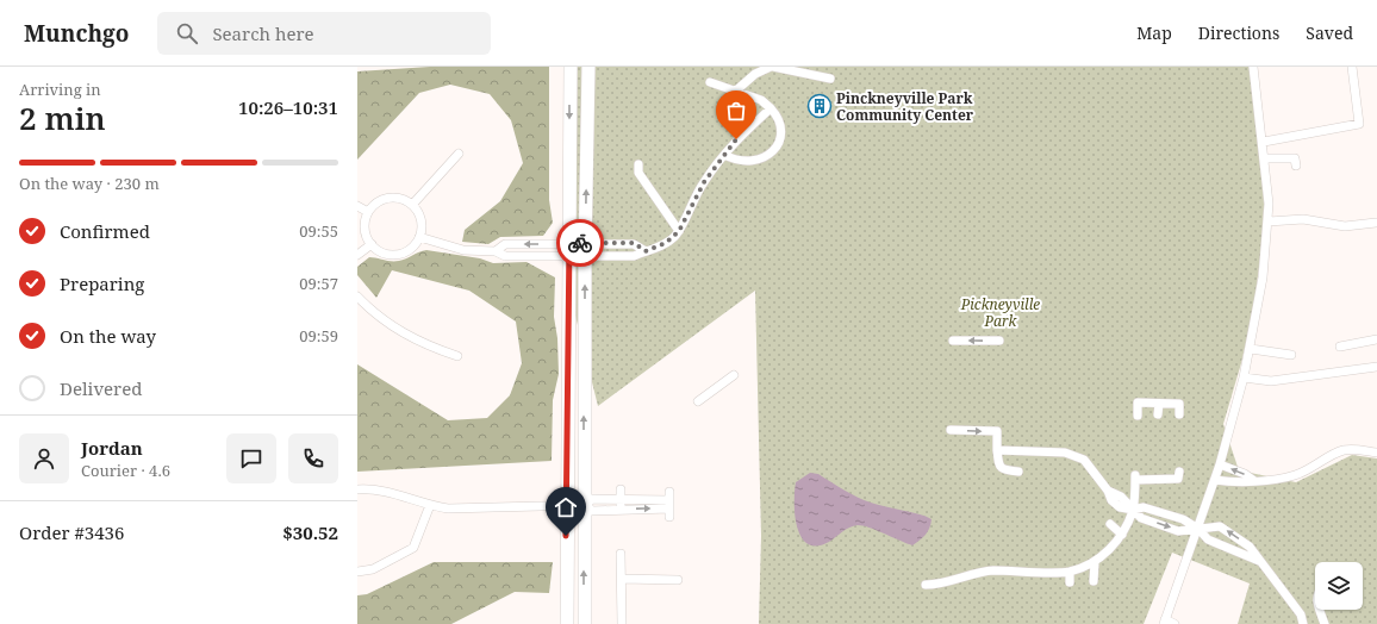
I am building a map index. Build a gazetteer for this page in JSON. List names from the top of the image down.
{
  "parks": ["Pickneyville Park"],
  "places": {
    "building": ["Pinckneyville Park Community Center"]
  },
  "page": {
    "header": "Munchgo",
    "search": "Search here",
    "nav": ["Map", "Directions", "Saved"],
    "heading": ["2 min", "Arriving in", "10:26–10:31"],
    "panel": [
      "Jordan",
      "Courier · 4.6",
      "Order #3436",
      "$30.52"
    ],
    "bar": "On the way · 230 m",
    "list": [
      ["Confirmed", "09:55"],
      ["Preparing", "09:57"],
      ["On the way", "09:59"],
      "Delivered"
    ]
  }
}
